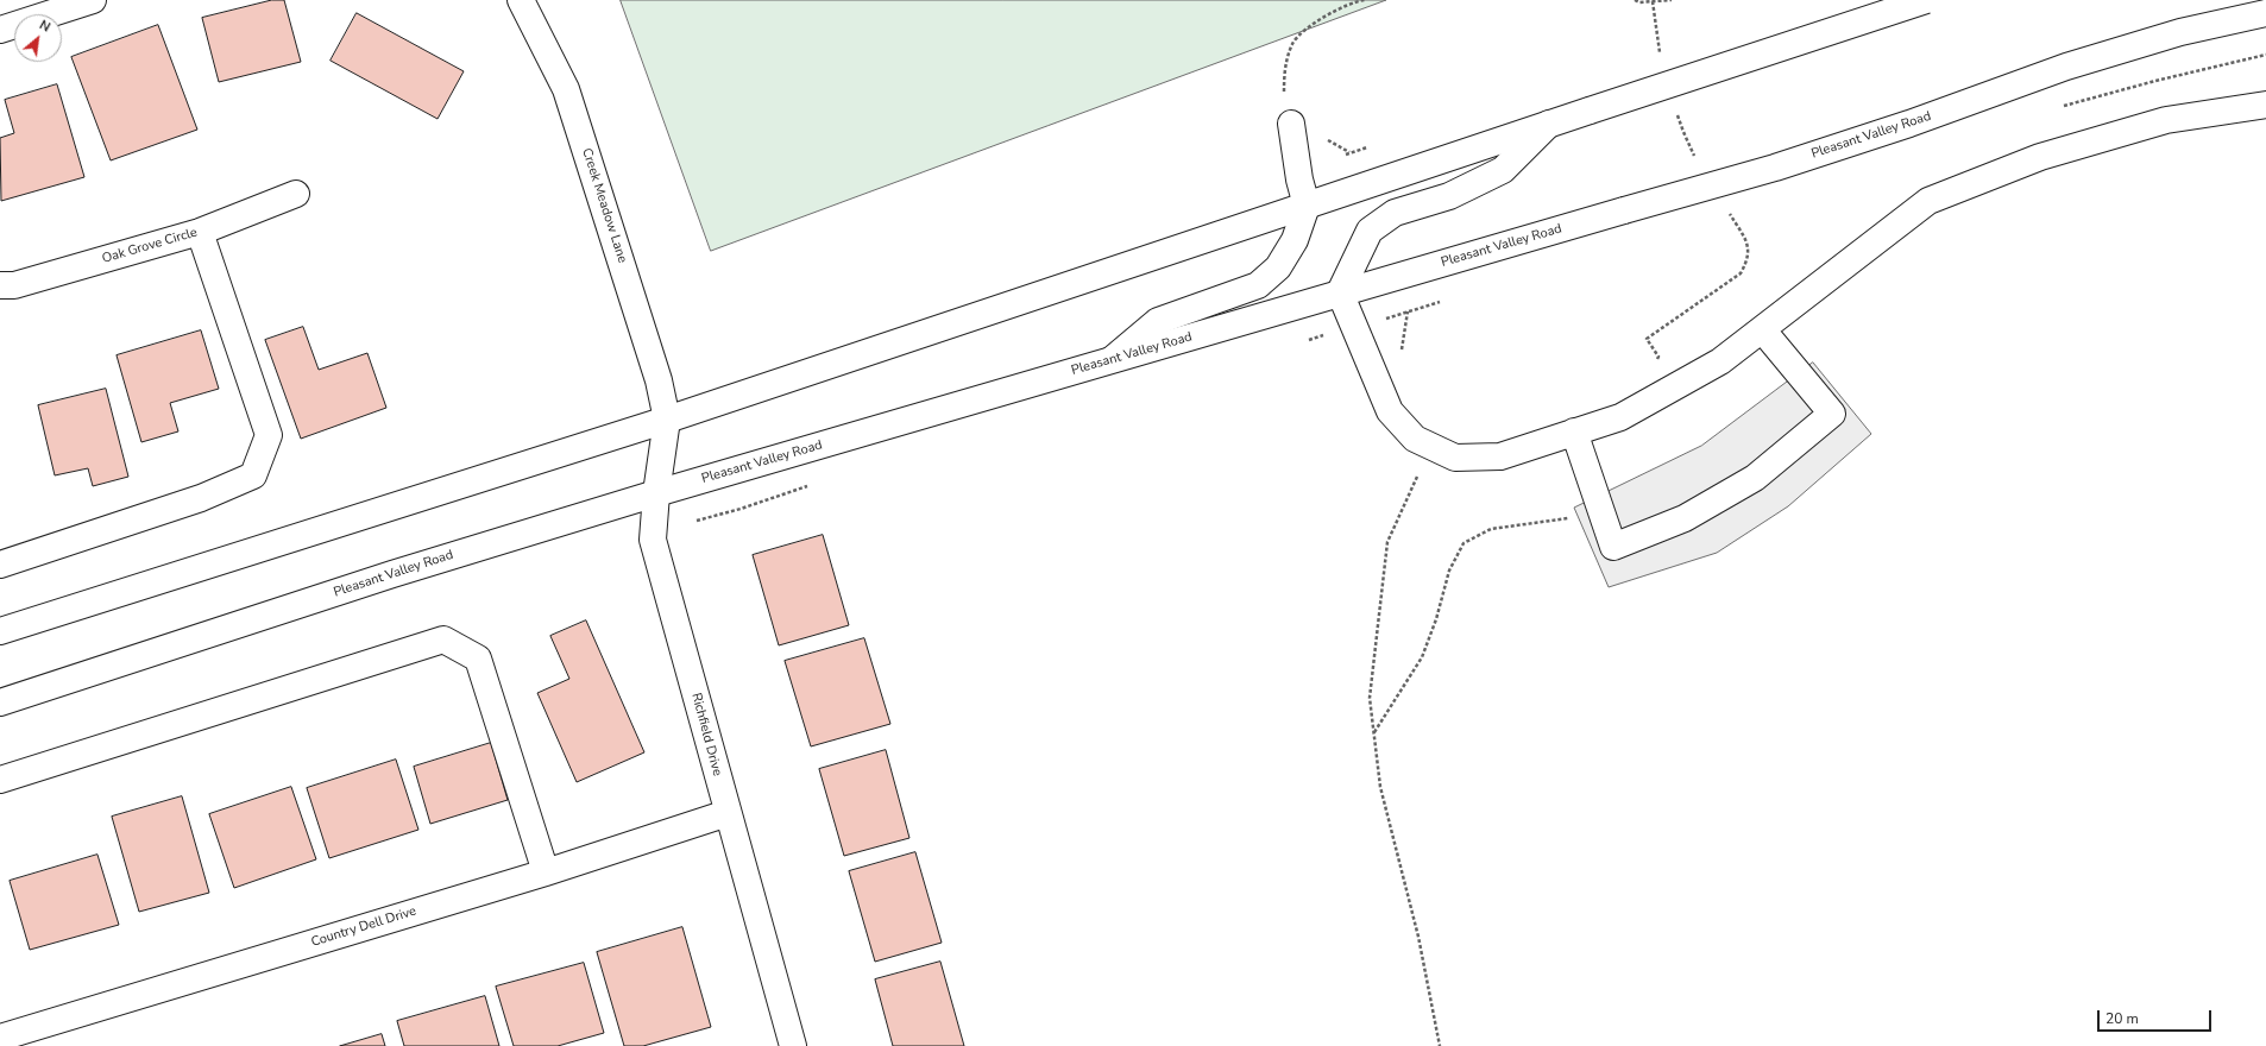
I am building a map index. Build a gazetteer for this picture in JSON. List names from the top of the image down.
{
  "streets": {
    "main road": [
      "Pleasant Valley Road",
      "Creek Meadow Lane",
      "Oak Grove Circle",
      "Richfield Drive",
      "Country Dell Drive"
    ]
  },
  "crossings": [
    ["Pleasant Valley Road", "Richfield Drive"],
    ["Creek Meadow Lane", "Richfield Drive"],
    ["Richfield Drive", "Country Dell Drive"]
  ],
  "scale_bar": "20 m",
  "north": "top right"
}
